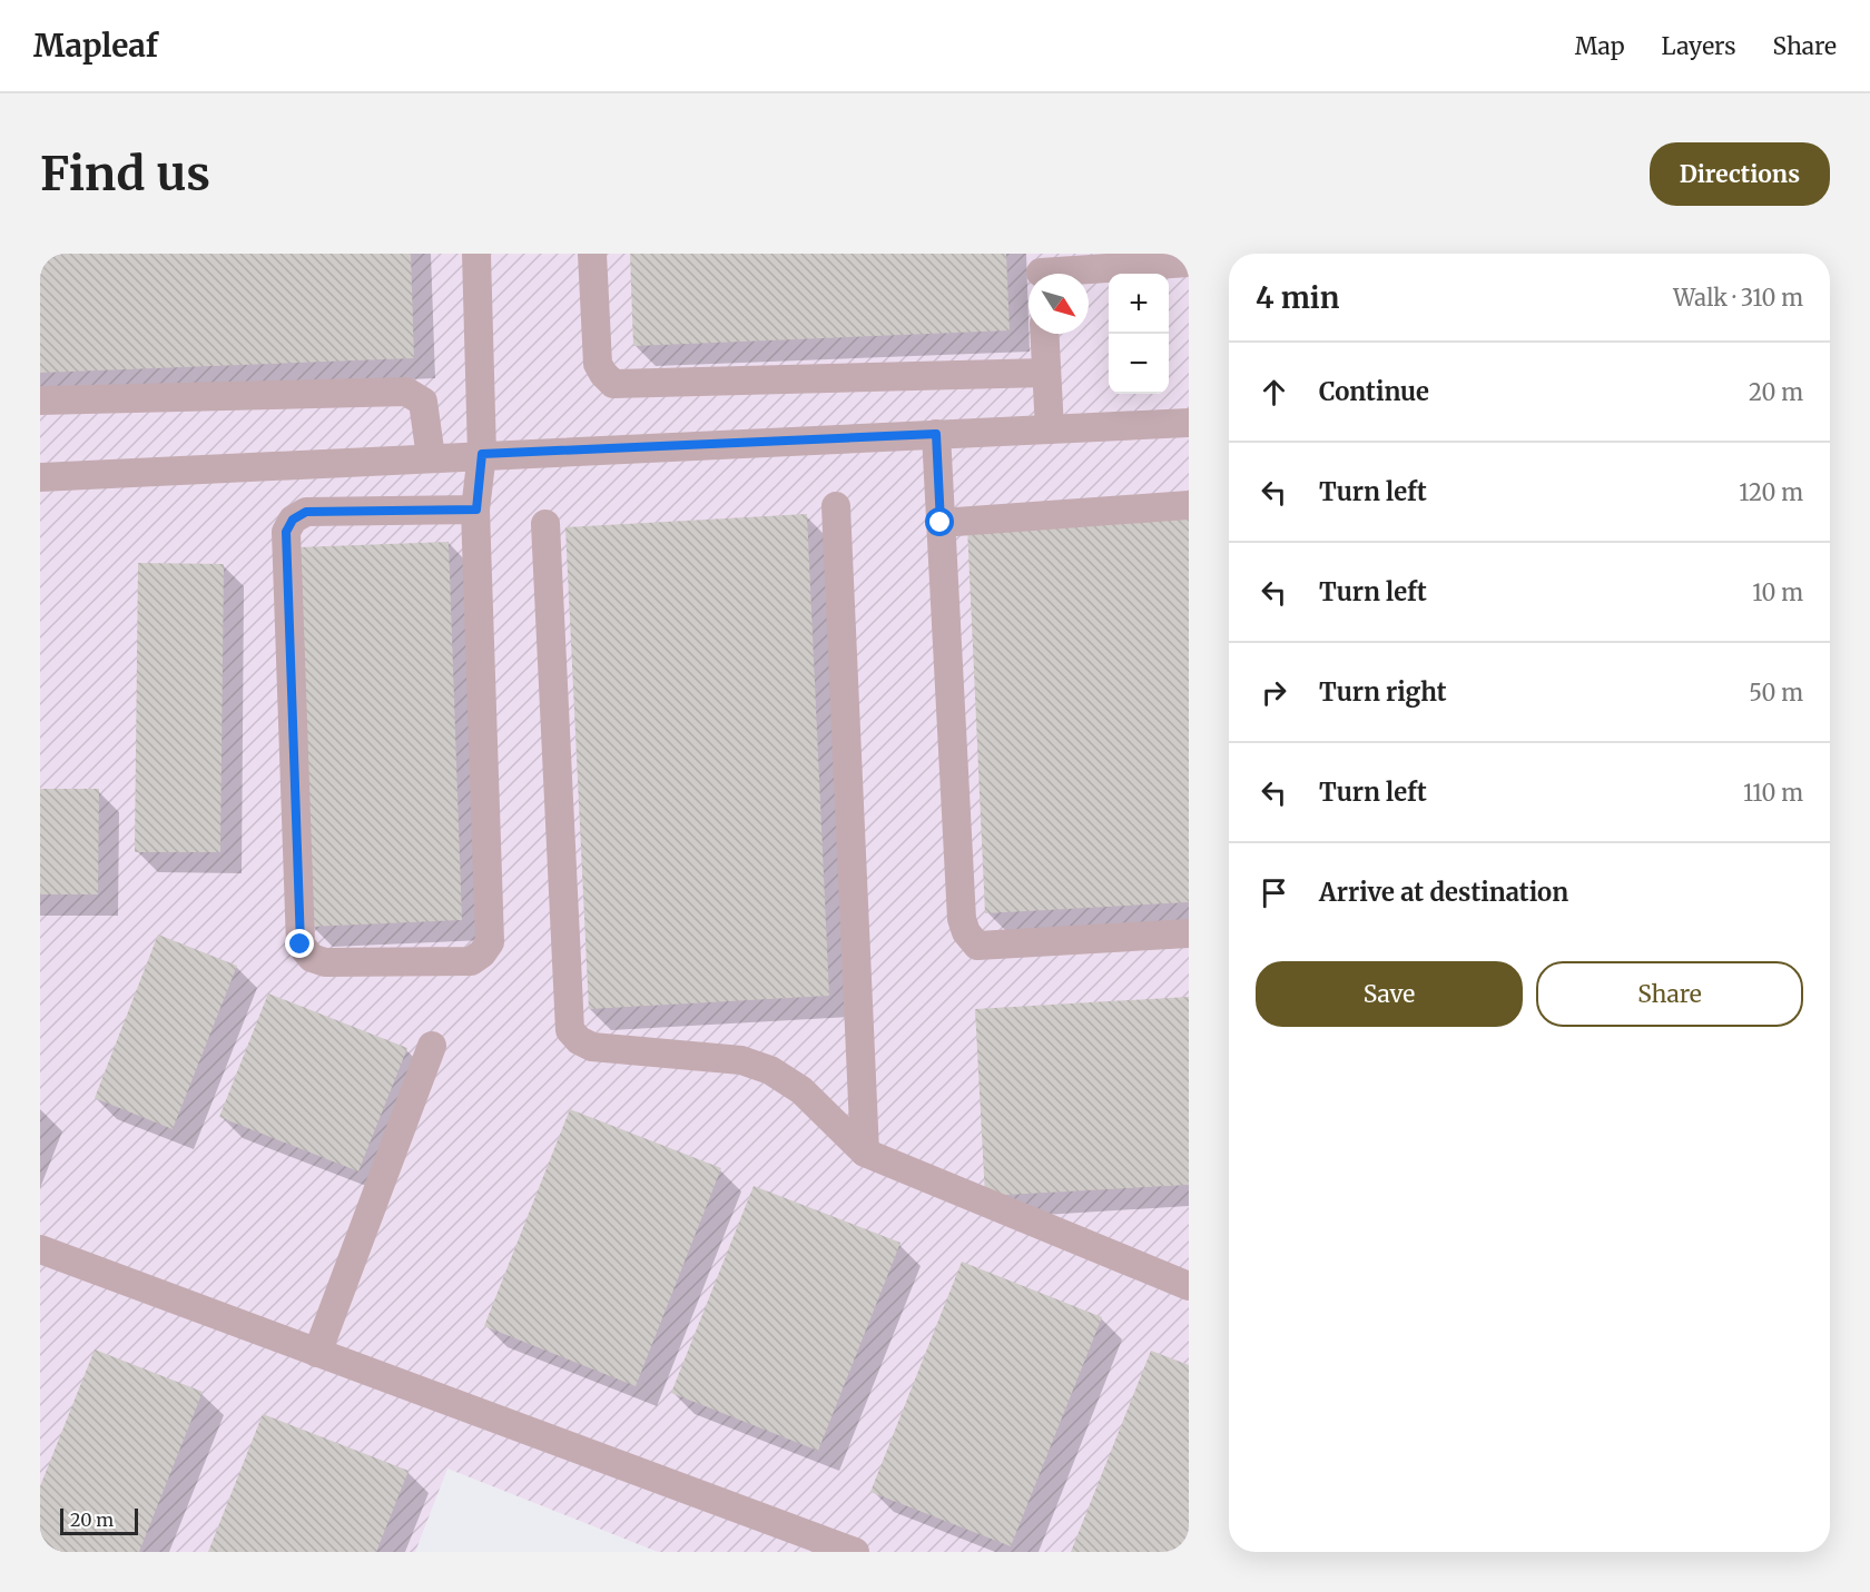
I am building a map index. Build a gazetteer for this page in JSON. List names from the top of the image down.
{
  "scale_bar": "20 m",
  "north": "bottom right",
  "page": {
    "header": "Mapleaf",
    "nav": ["Map", "Layers", "Share"],
    "buttons": [
      "Directions",
      ["Save", "Share"]
    ],
    "title": "Find us",
    "heading": ["4 min", "Walk · 310 m"],
    "map_buttons": ["+", "−"],
    "list": [
      ["Continue", "20 m"],
      ["Turn left", "120 m"],
      ["Turn left", "10 m"],
      ["Turn right", "50 m"],
      ["Turn left", "110 m"],
      "Arrive at destination"
    ],
    "scale": "20 m"
  }
}
